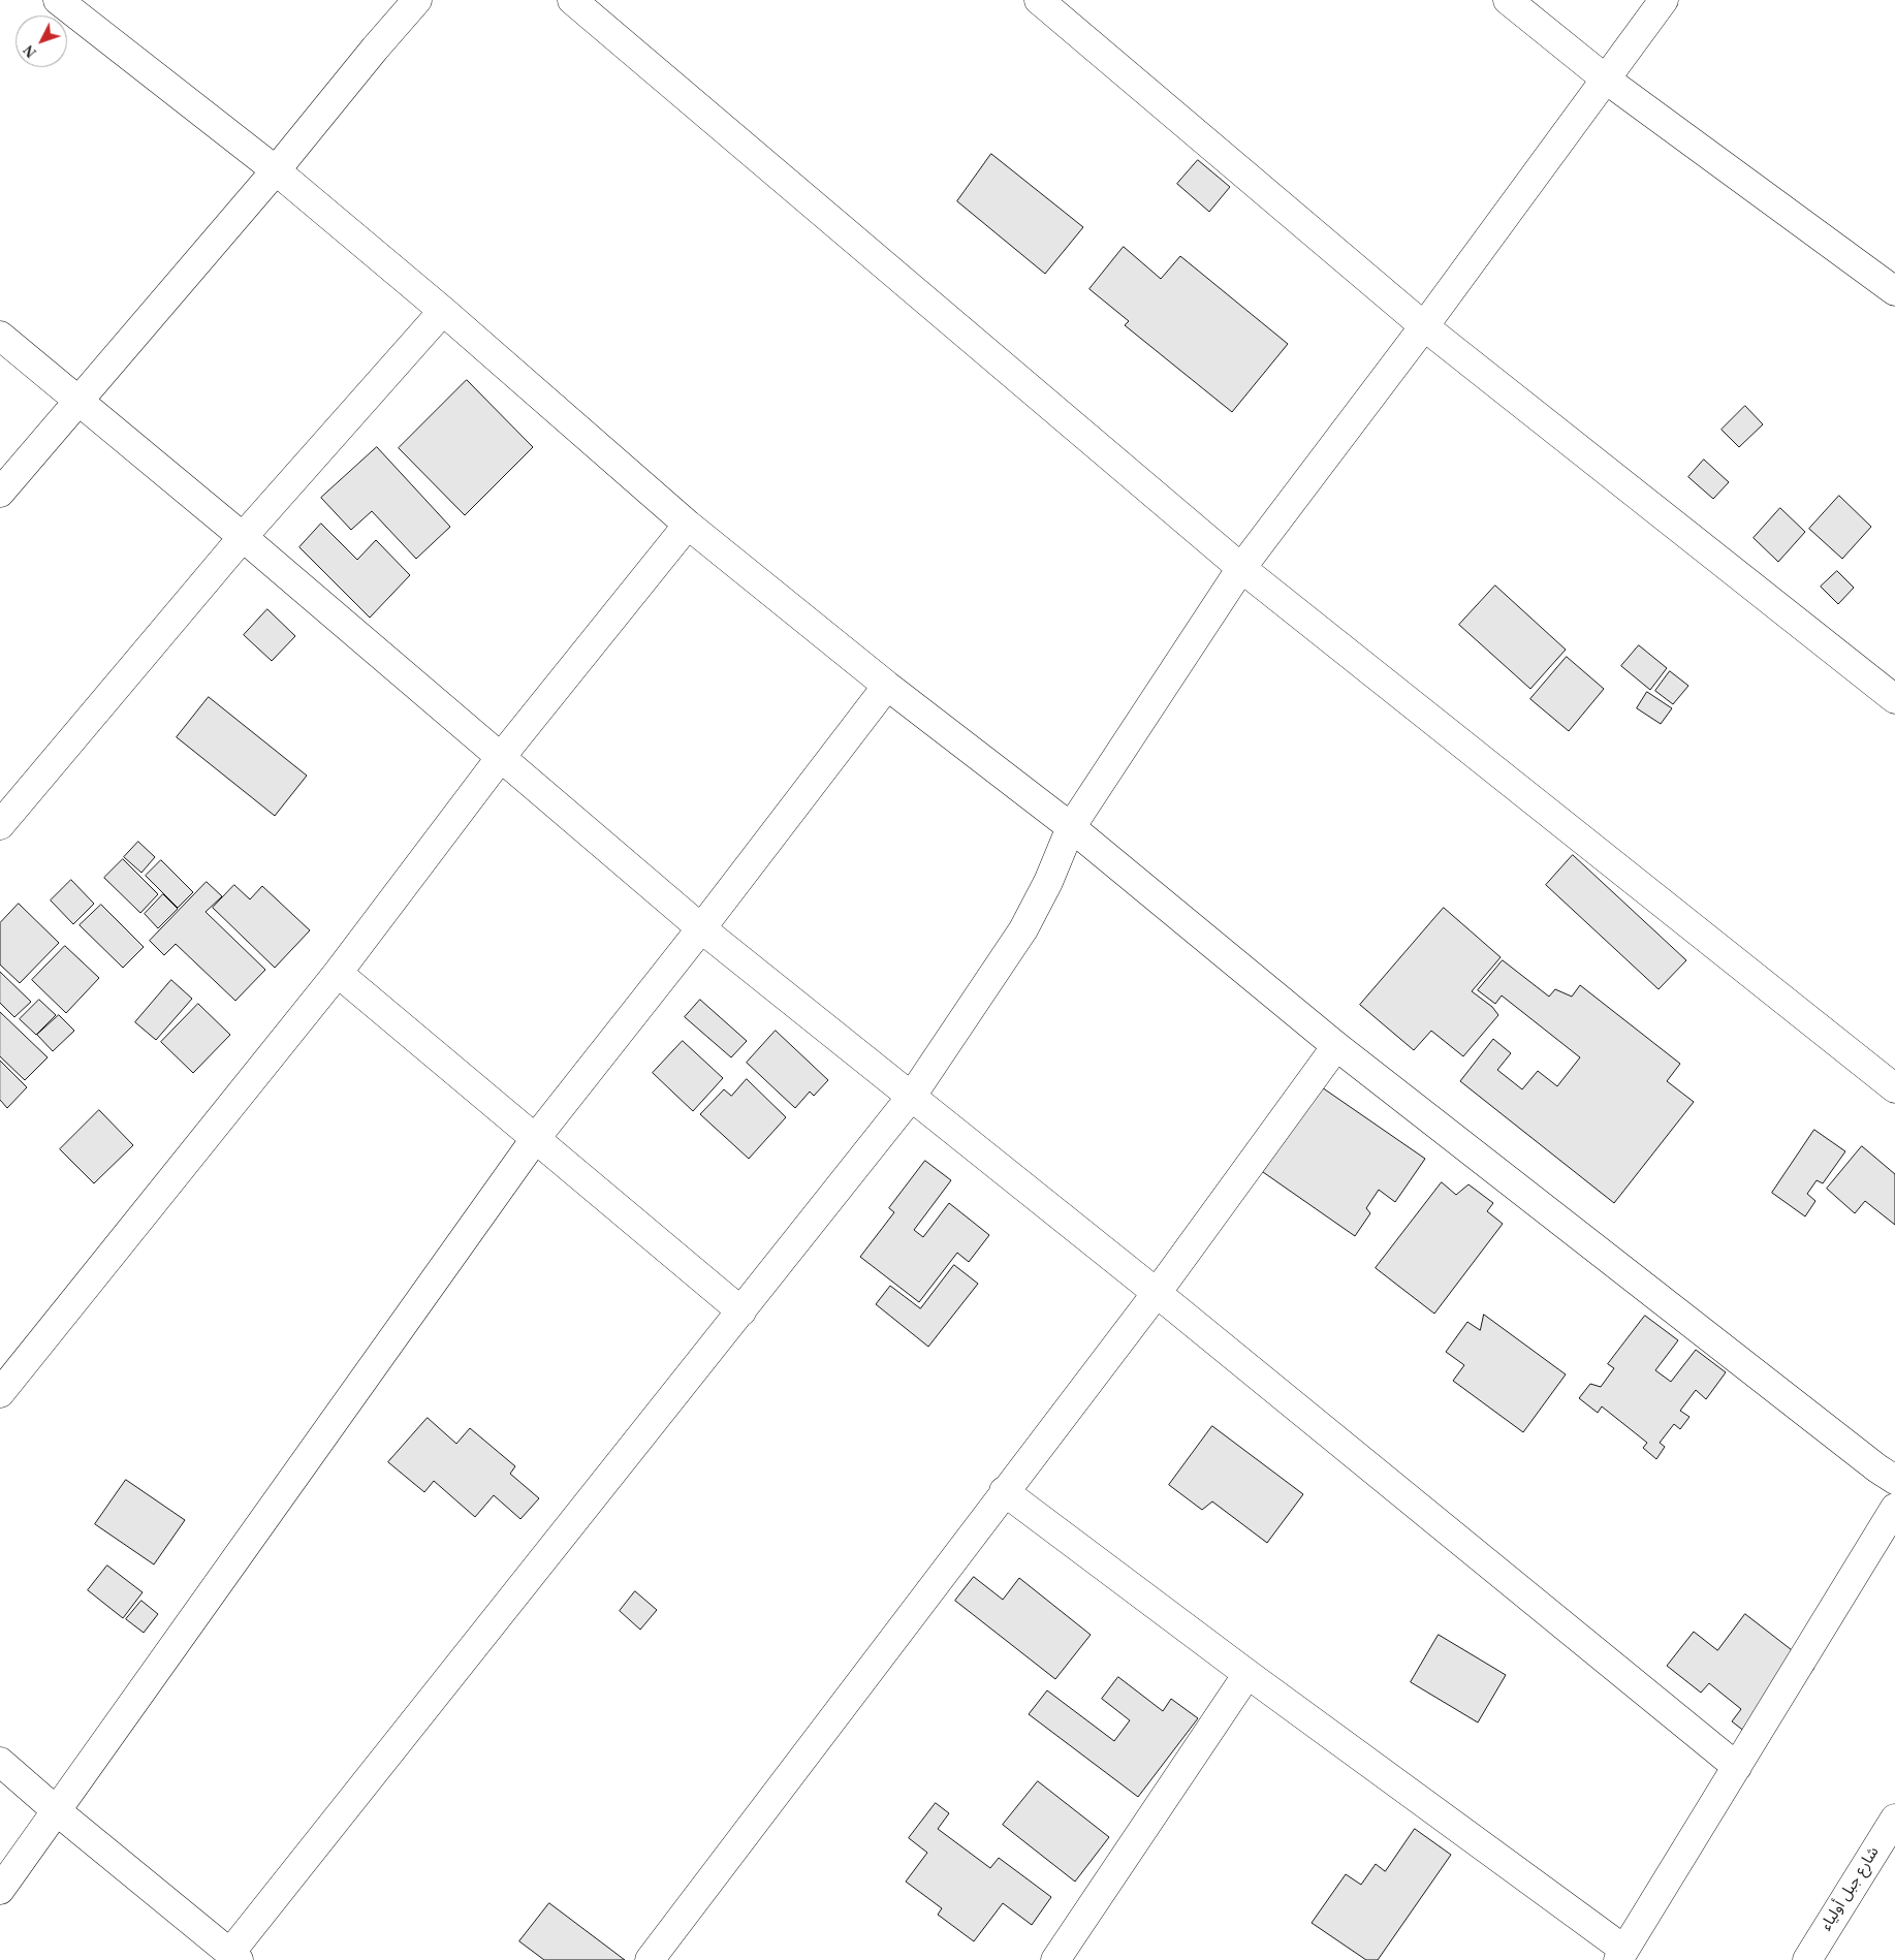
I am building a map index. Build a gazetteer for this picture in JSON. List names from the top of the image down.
{
  "streets": {
    "main road": ["شارع جبل أولياء"]
  },
  "north": "bottom left"
}
